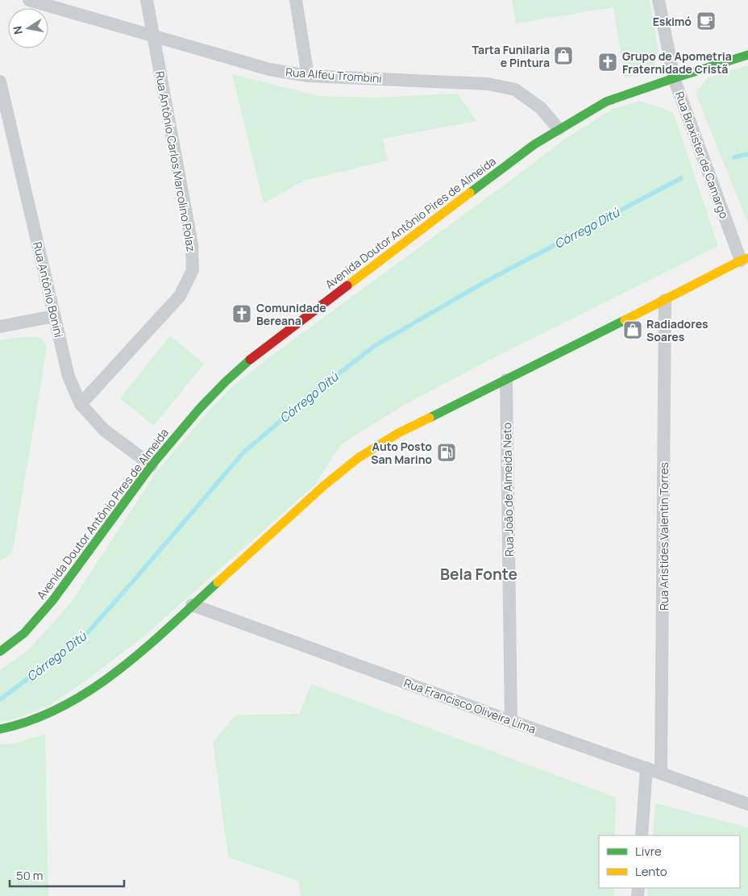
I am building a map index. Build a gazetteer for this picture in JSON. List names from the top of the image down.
{
  "streets": {
    "main road": ["Avenida Doutor Antônio Pires de Almeida"],
    "street": [
      "Rua Alfeu Trombini",
      "Rua Braxister de Camargo",
      "Rua Antônio Carlos Marcolino Polaz",
      "Rua Antônio Bonini",
      "Rua João de Almeida Neto",
      "Rua Aristides Valentin Torres",
      "Rua Francisco Oliveira Lima"
    ]
  },
  "crossings": [
    ["Rua Alfeu Trombini", "Rua Antônio Carlos Marcolino Polaz"],
    ["Rua Alfeu Trombini", "Avenida Doutor Antônio Pires de Almeida"],
    ["Rua Braxister de Camargo", "Avenida Doutor Antônio Pires de Almeida"],
    ["Rua Antônio Carlos Marcolino Polaz", "Rua Antônio Bonini"],
    ["Avenida Doutor Antônio Pires de Almeida", "Rua Antônio Bonini"],
    ["Rua João de Almeida Neto", "Rua Francisco Oliveira Lima"],
    ["Rua Aristides Valentin Torres", "Rua Francisco Oliveira Lima"]
  ],
  "districts": ["Bela Fonte"],
  "water": ["Córrego Ditú"],
  "places": {
    "cafe": ["Eskimó"],
    "shop": ["Tarta Funilaria e Pintura", "Radiadores Soares"],
    "church": ["Grupo de Apometria Fraternidade Cristã", "Comunidade Bereana"],
    "fuel station": ["Auto Posto San Marino"]
  },
  "legend": ["Livre", "Lento"],
  "scale_bar": "50 m",
  "north": "left"
}
